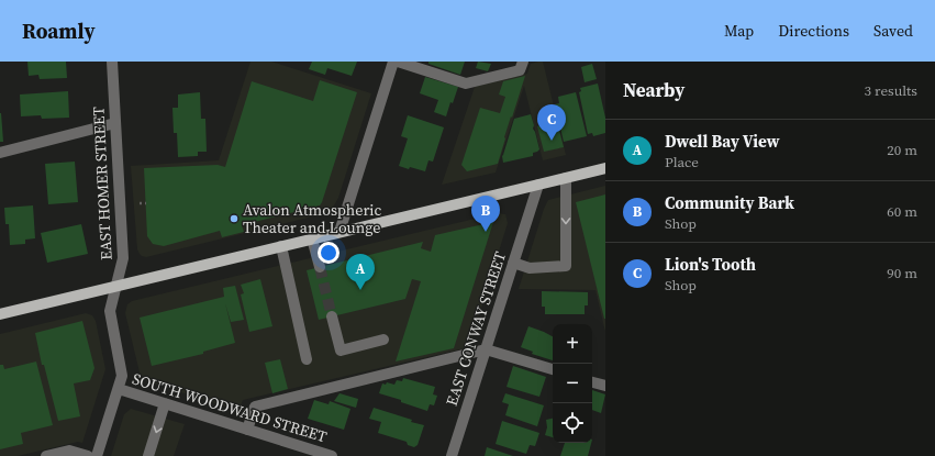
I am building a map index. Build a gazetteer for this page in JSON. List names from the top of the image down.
{
  "streets": {
    "street": ["EAST HOMER STREET", "EAST CONWAY STREET", "SOUTH WOODWARD STREET"]
  },
  "crossings": [
    ["EAST HOMER STREET", "SOUTH WOODWARD STREET"]
  ],
  "places": ["Avalon Atmospheric Theater and Lounge"],
  "page": {
    "header": "Roamly",
    "nav": ["Map", "Directions", "Saved"],
    "heading": ["Nearby", "3 results"],
    "pins": ["C", "B", "A"],
    "list": [
      {
        "mark": "A",
        "name": "Dwell Bay View",
        "note": "Place",
        "value": "20 m"
      },
      {
        "mark": "B",
        "name": "Community Bark",
        "note": "Shop",
        "value": "60 m"
      },
      {
        "mark": "C",
        "name": "Lion's Tooth",
        "note": "Shop",
        "value": "90 m"
      }
    ],
    "map_buttons": ["+", "−"]
  }
}
